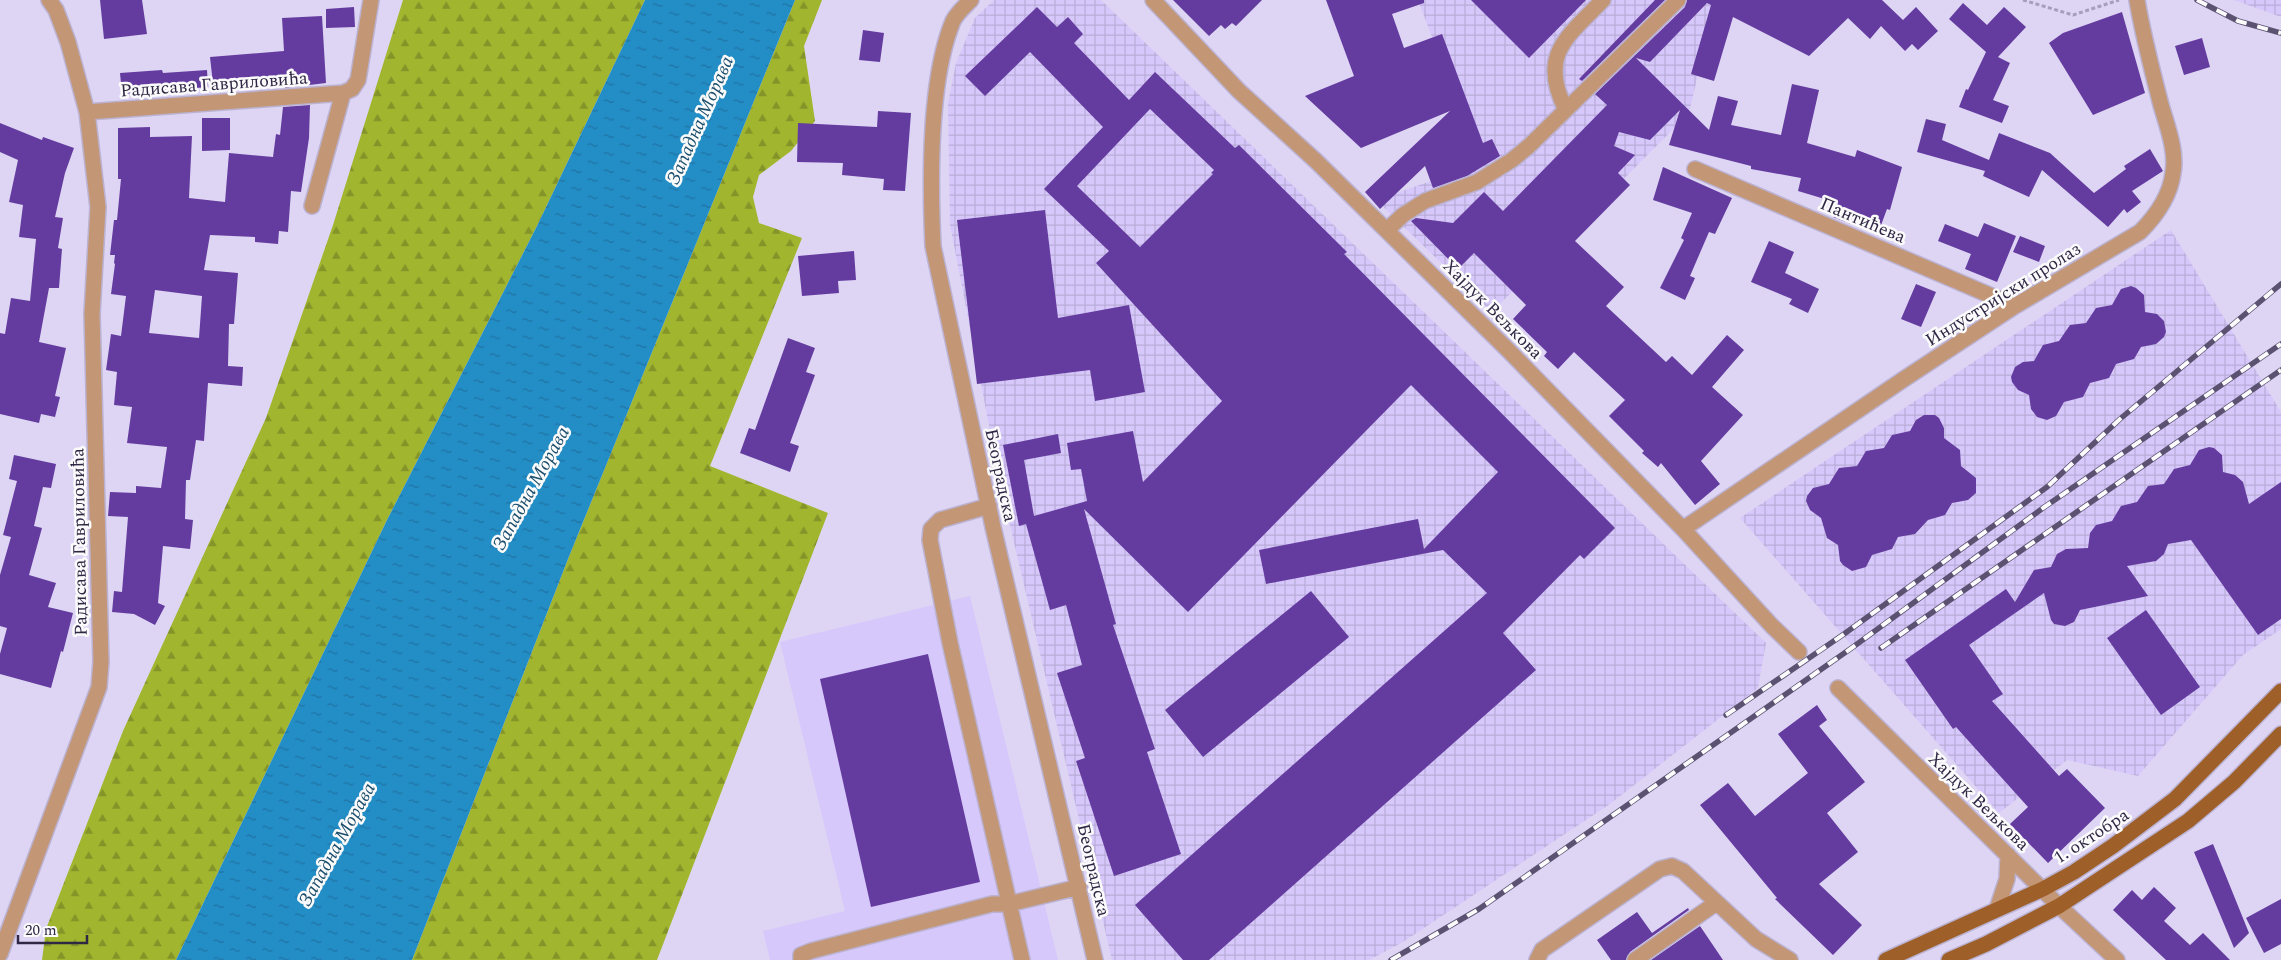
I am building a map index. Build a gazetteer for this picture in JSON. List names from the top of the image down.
{
  "streets": {
    "main road": ["1. октобра"],
    "street": [
      "Радисава Гавриловића",
      "Пантићева",
      "Индустријски пролаз",
      "Хајдук Вељкова",
      "Београдска"
    ]
  },
  "crossings": [
    ["Пантићева", "Индустријски пролаз"],
    ["Индустријски пролаз", "Хајдук Вељкова"],
    ["Хајдук Вељкова", "1. октобра"]
  ],
  "water": ["Западна Морава"],
  "scale_bar": "20 m"
}
